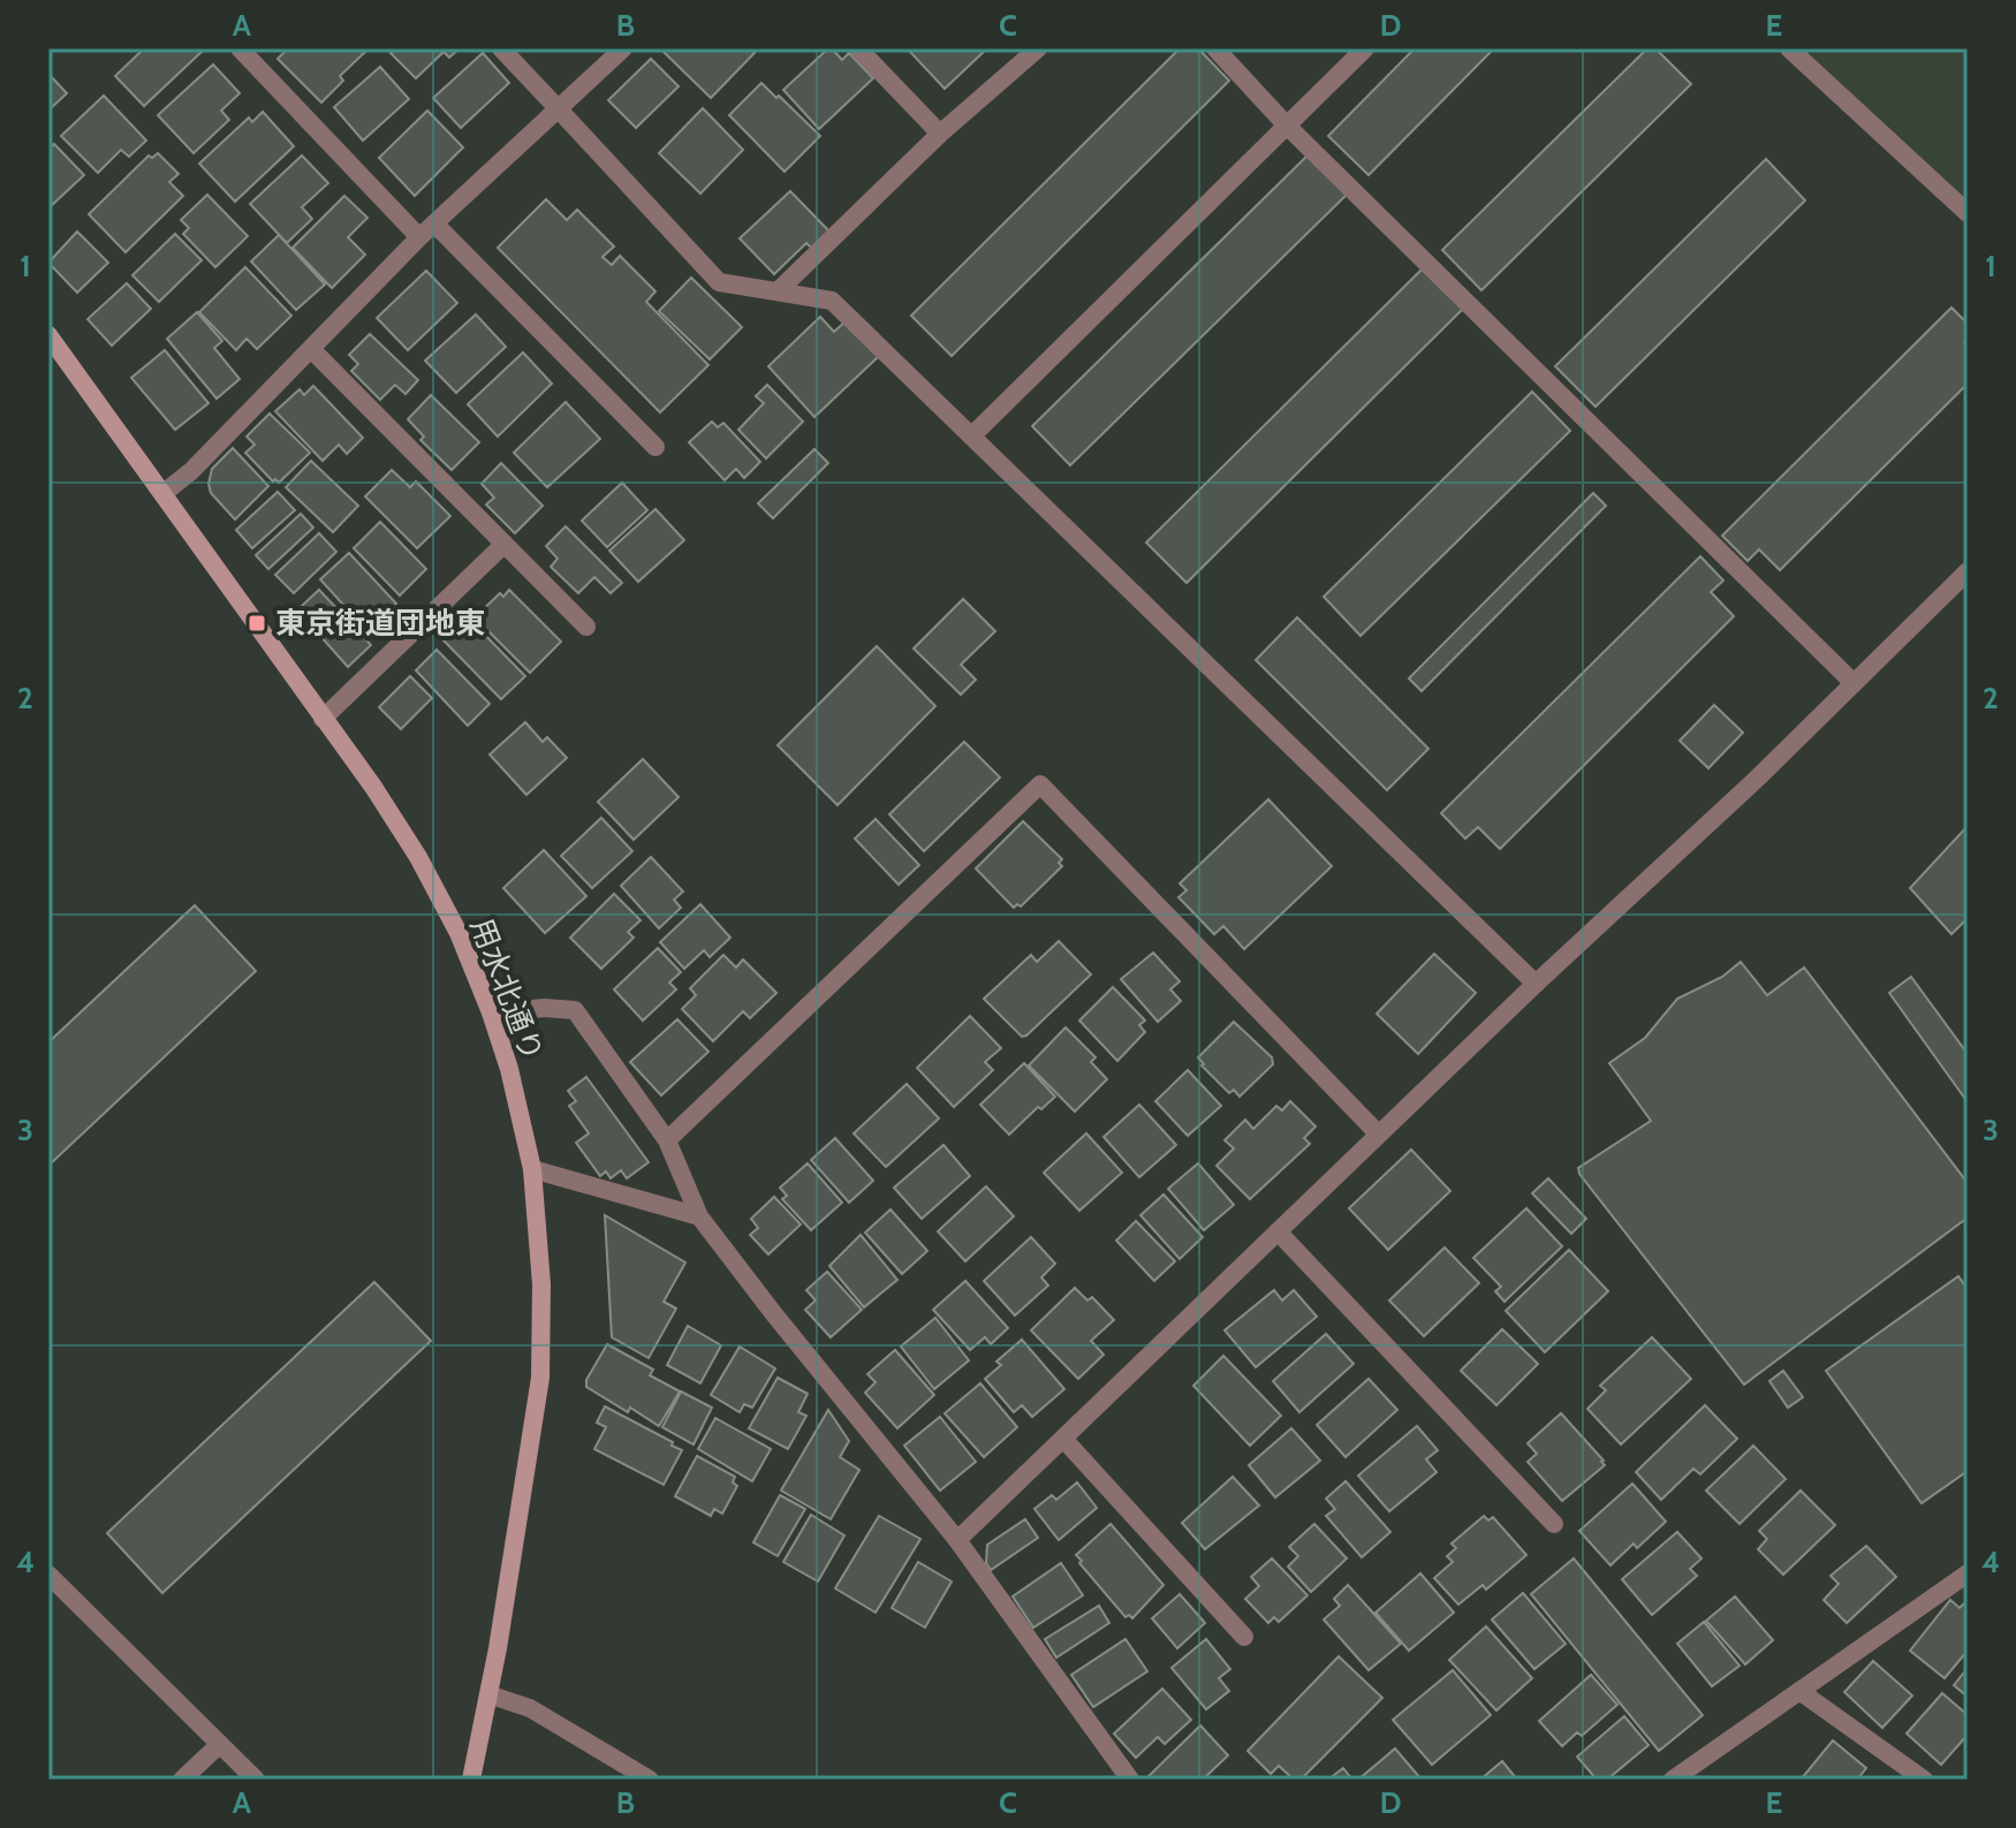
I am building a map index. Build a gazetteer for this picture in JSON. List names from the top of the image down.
{
  "streets": {
    "street": ["用水北通り"]
  },
  "places": {
    "transit": ["東京街道団地東"]
  },
  "grid": {
    "columns": [
      "A",
      "B",
      "C",
      "D",
      "E"
    ],
    "rows": [
      "1",
      "2",
      "3",
      "4"
    ]
  }
}
